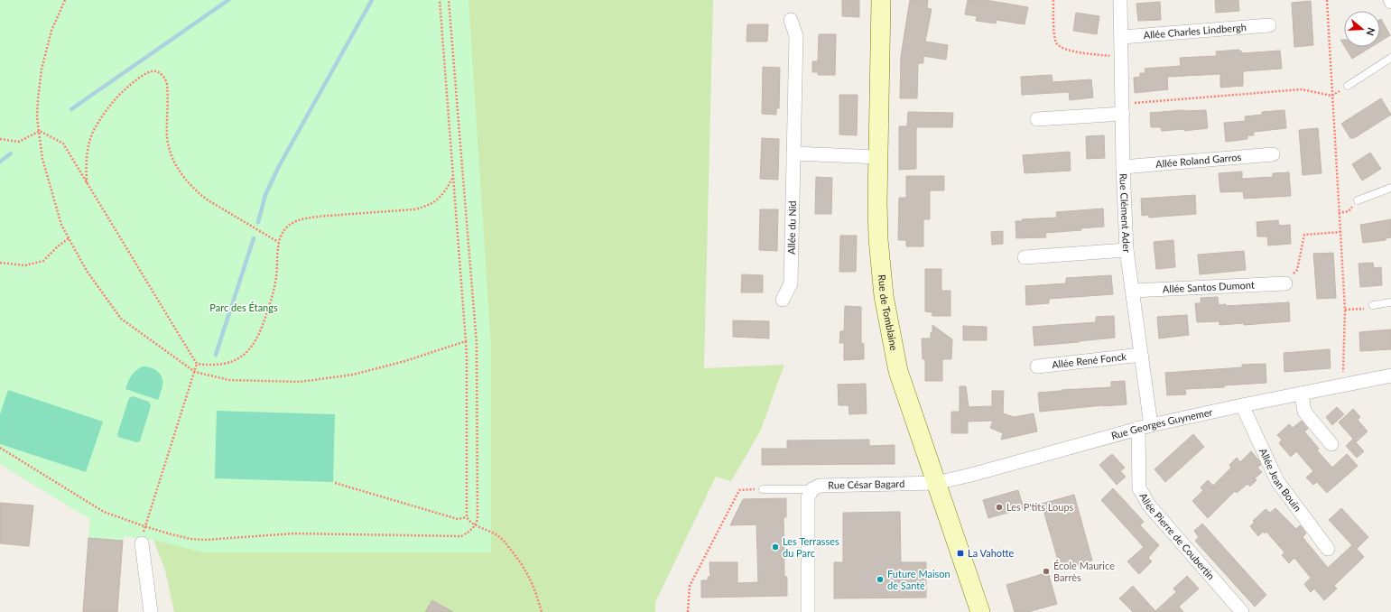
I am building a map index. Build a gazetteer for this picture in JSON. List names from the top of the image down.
{
  "streets": {
    "main road": ["Rue de Tomblaine"],
    "street": [
      "Allée Charles Lindbergh",
      "Allée Roland Garros",
      "Rue Clément Ader",
      "Allée du Nid",
      "Allée Santos Dumont",
      "Allée René Fonck",
      "Rue Georges Guynemer",
      "Allée Jean Bouin",
      "Rue César Bagard",
      "Allée Pierre de Coubertin"
    ]
  },
  "crossings": [
    ["Allée Charles Lindbergh", "Rue Clément Ader"],
    ["Allée Roland Garros", "Rue Clément Ader"],
    ["Rue Clément Ader", "Allée Santos Dumont"],
    ["Rue Clément Ader", "Allée René Fonck"],
    ["Rue Clément Ader", "Rue Georges Guynemer"],
    ["Rue Clément Ader", "Allée Pierre de Coubertin"],
    ["Rue de Tomblaine", "Rue Georges Guynemer"],
    ["Rue de Tomblaine", "Rue César Bagard"],
    ["Rue Georges Guynemer", "Allée Jean Bouin"],
    ["Rue Georges Guynemer", "Rue César Bagard"],
    ["Rue Georges Guynemer", "Allée Pierre de Coubertin"]
  ],
  "parks": ["Parc des Étangs"],
  "places": {
    "other": [
      "Les P'tits Loups",
      "Les Terrasses du Parc",
      "École Maurice Barrès",
      "Future Maison de Santé"
    ],
    "transit": ["La Vahotte"]
  },
  "north": "right"
}
